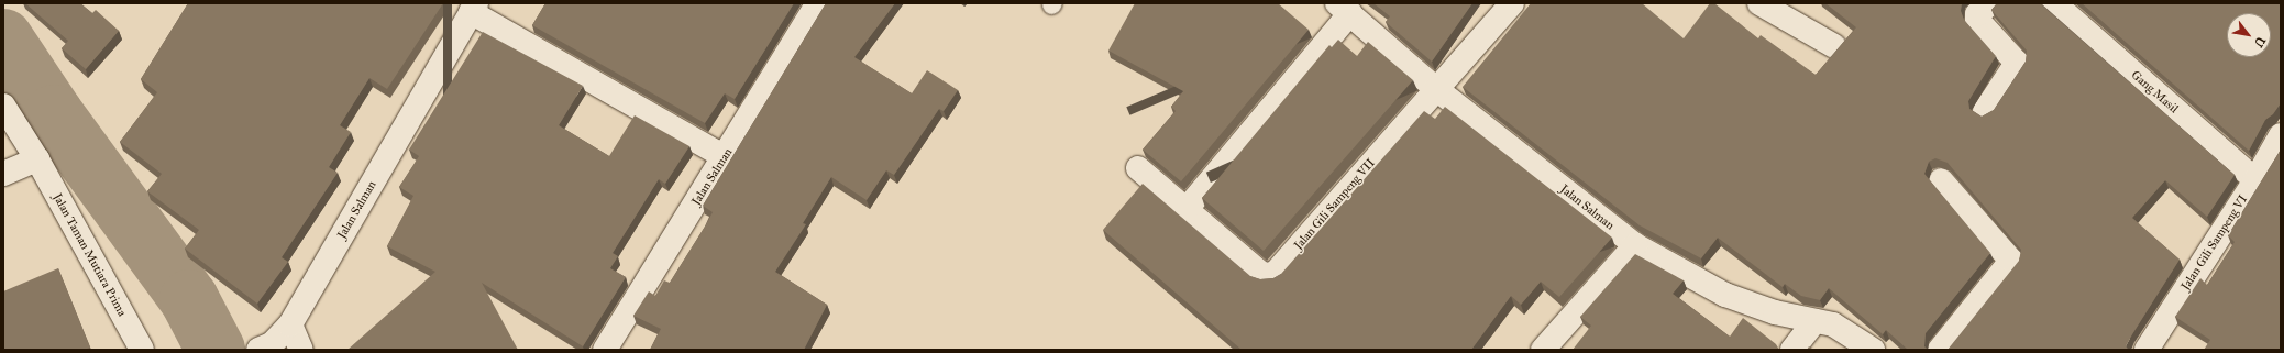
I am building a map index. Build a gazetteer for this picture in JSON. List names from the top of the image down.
{
  "streets": {
    "street": [
      "Gang Masil",
      "Jalan Salman",
      "Jalan Gili Sampeng VII",
      "Jalan Gili Sampeng VI",
      "Jalan Taman Mutiara Prima"
    ]
  },
  "crossings": [
    ["Gang Masil", "Jalan Gili Sampeng VI"],
    ["Jalan Salman", "Jalan Gili Sampeng VII"]
  ],
  "north": "bottom right"
}
